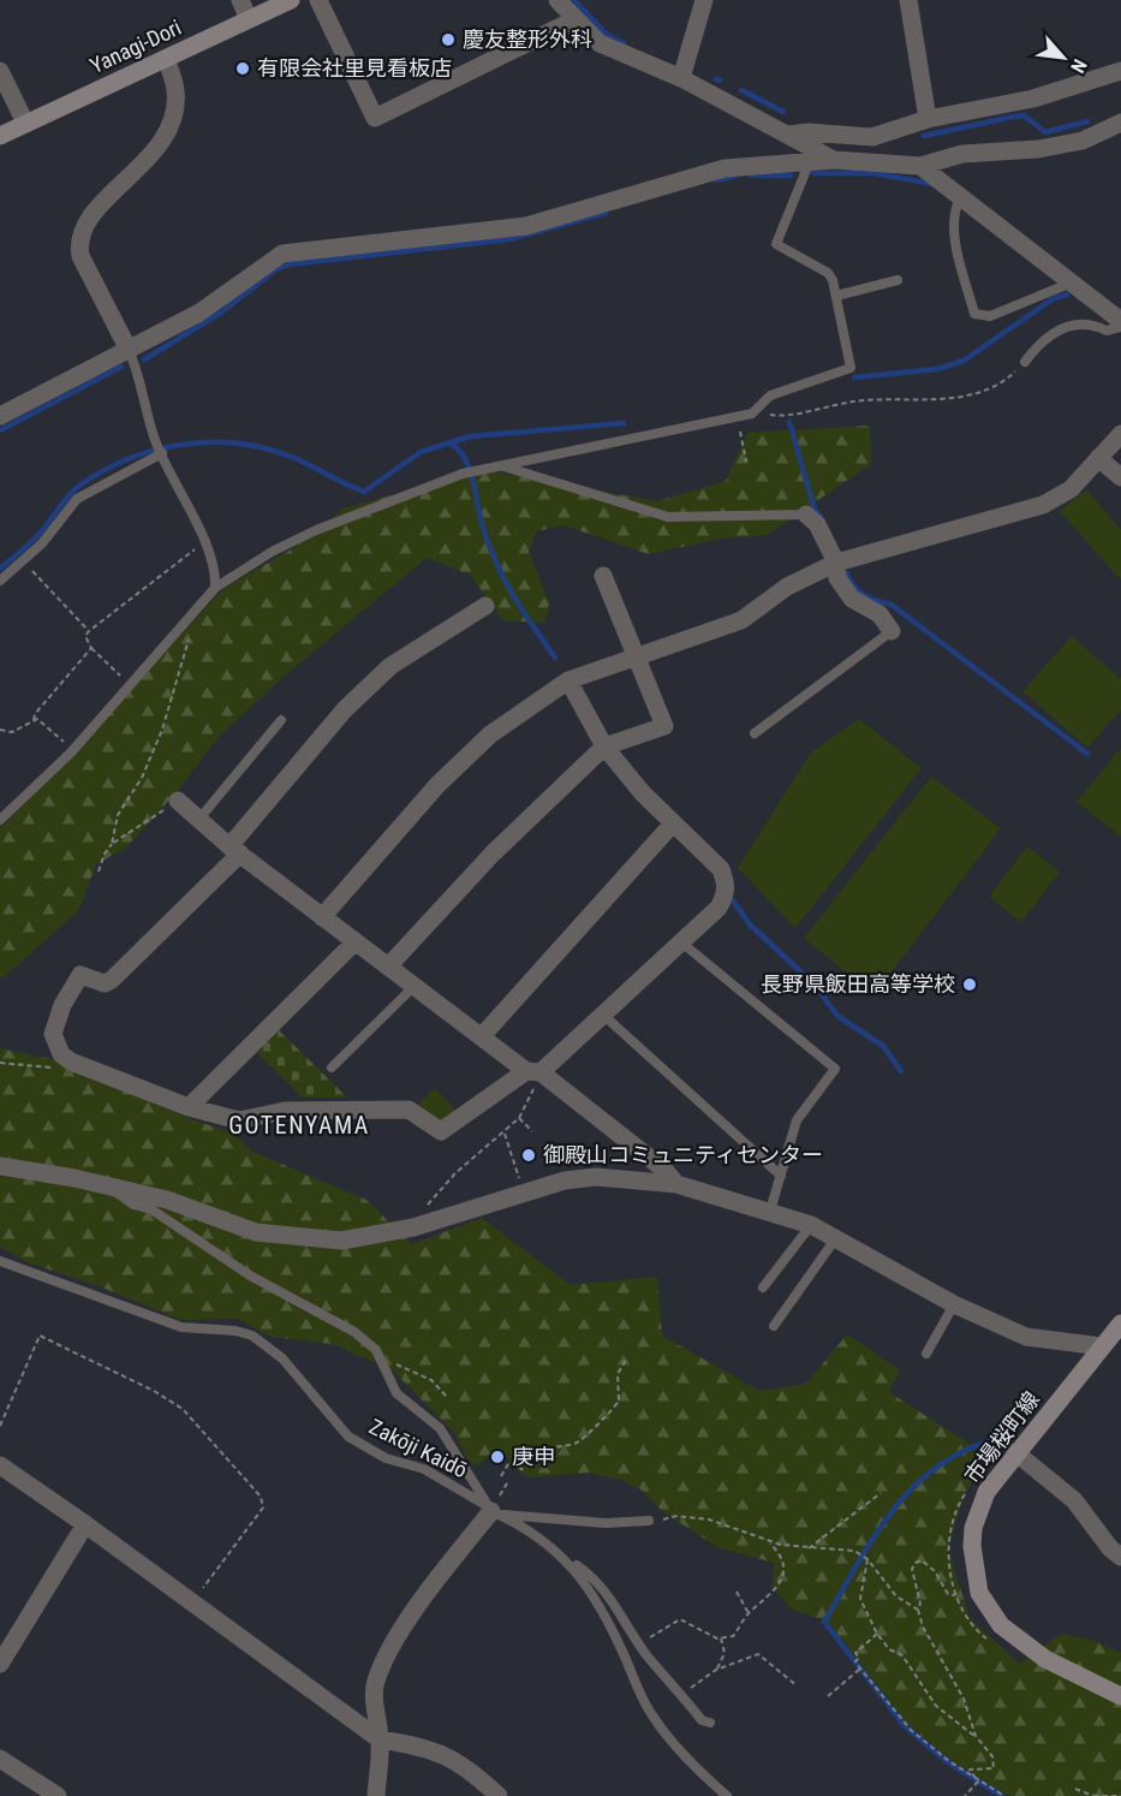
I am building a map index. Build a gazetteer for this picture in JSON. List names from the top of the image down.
{
  "streets": {
    "main road": ["Yanagi-Dori", "市場桜町線"],
    "lane": ["Zakōji Kaidō"]
  },
  "districts": ["GOTENYAMA"],
  "places": [
    "慶友整形外科",
    "有限会社里見看板店",
    "長野県飯田高等学校",
    "御殿山コミュニティセンター",
    "庚申"
  ],
  "north": "bottom right"
}
